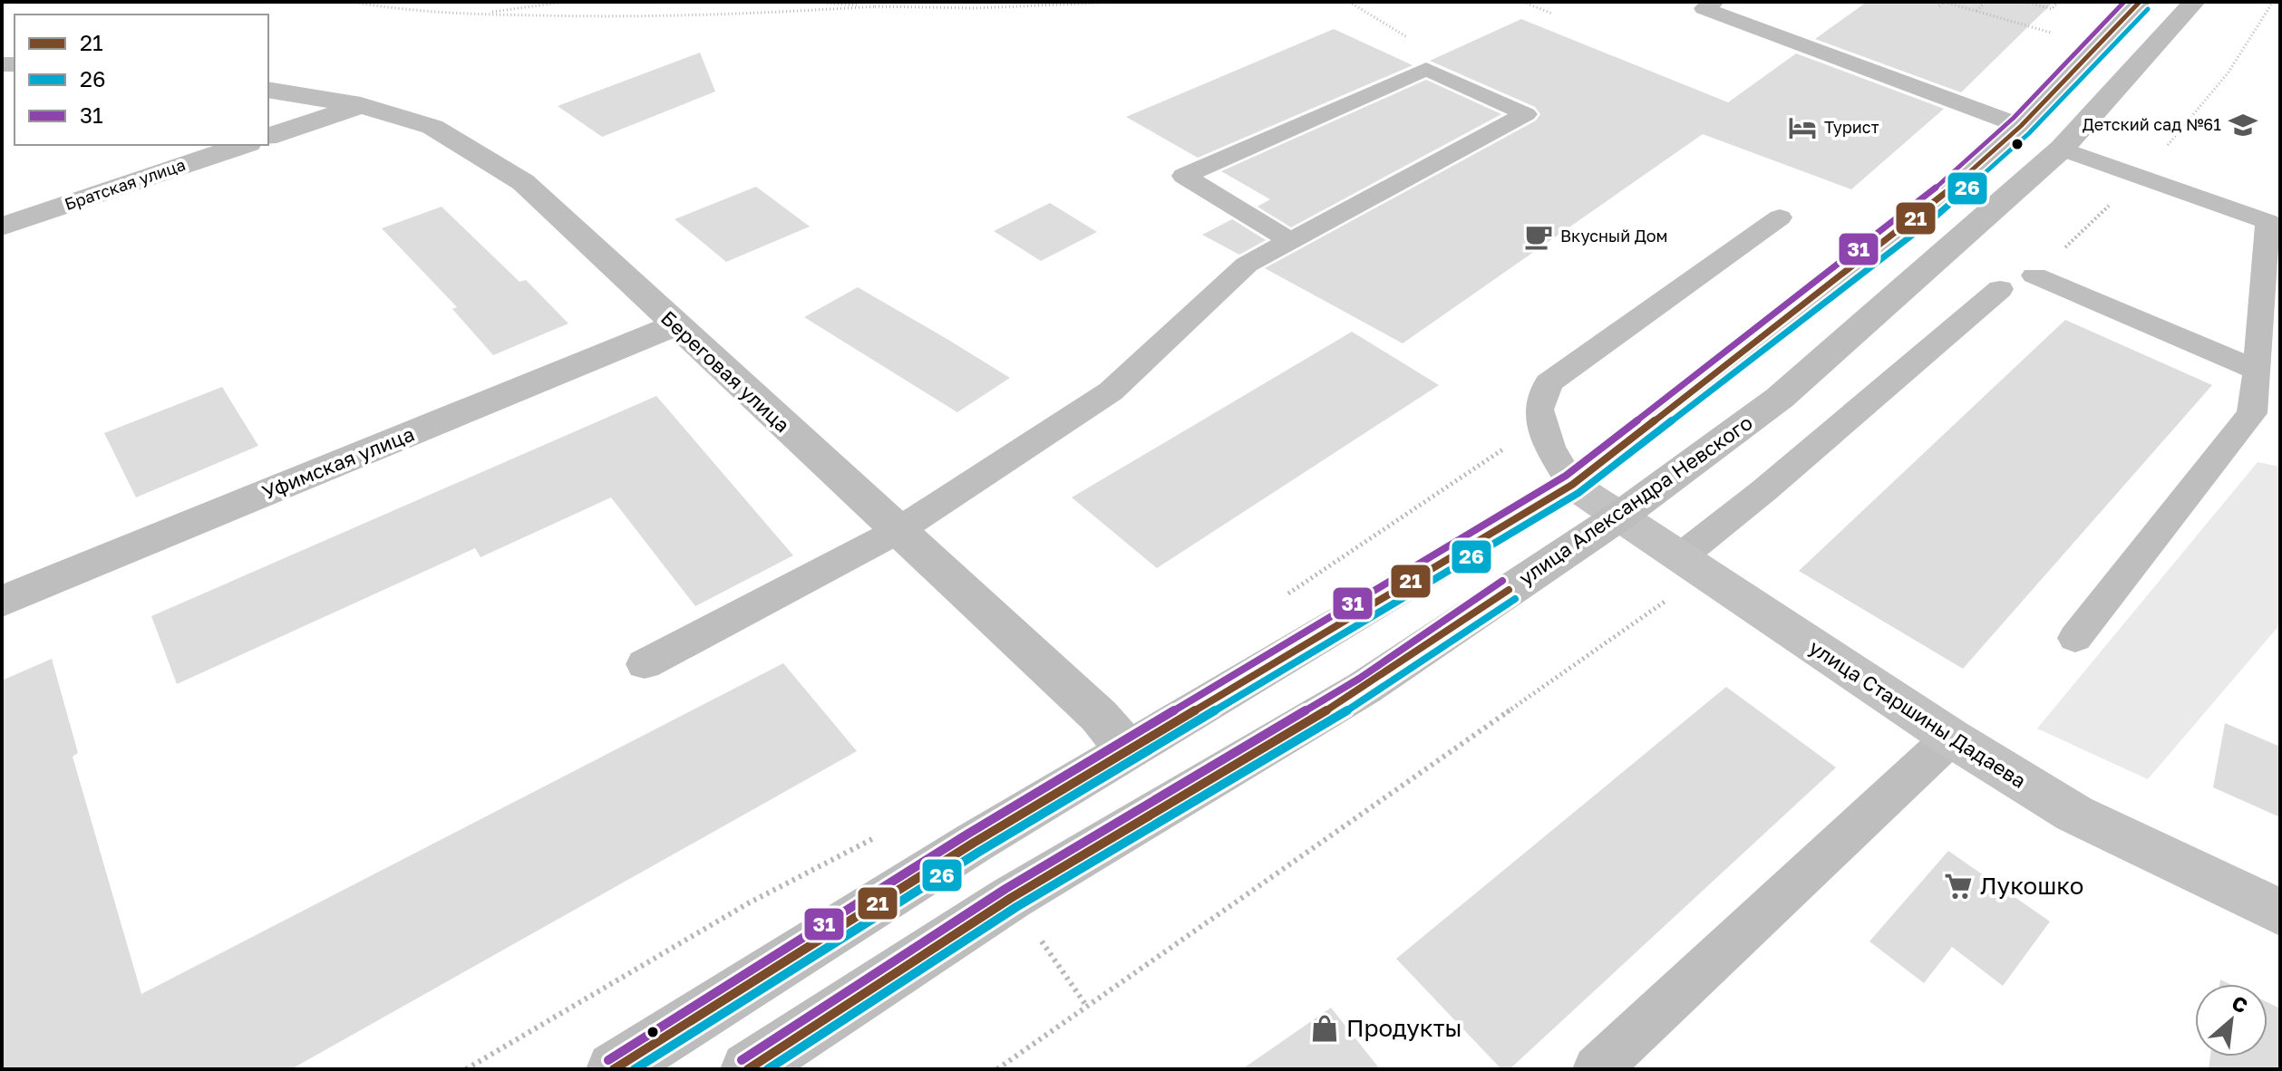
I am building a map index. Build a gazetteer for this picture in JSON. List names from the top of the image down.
{
  "streets": {
    "main road": ["улица Александра Невского"],
    "street": [
      "Братская улица",
      "Береговая улица",
      "Уфимская улица",
      "улица Старшины Дадаева"
    ]
  },
  "crossings": [
    ["Береговая улица", "Уфимская улица"],
    ["улица Александра Невского", "улица Старшины Дадаева"]
  ],
  "places": {
    "school or university": ["Детский сад №61"],
    "hotel": ["Турист"],
    "cafe": ["Вкусный Дом"],
    "supermarket": ["Лукошко"],
    "shop": ["Продукты"]
  },
  "lines": ["transit line 21", "transit line 31", "transit line 26"],
  "legend": ["21", "26", "31"],
  "north": "top right"
}
